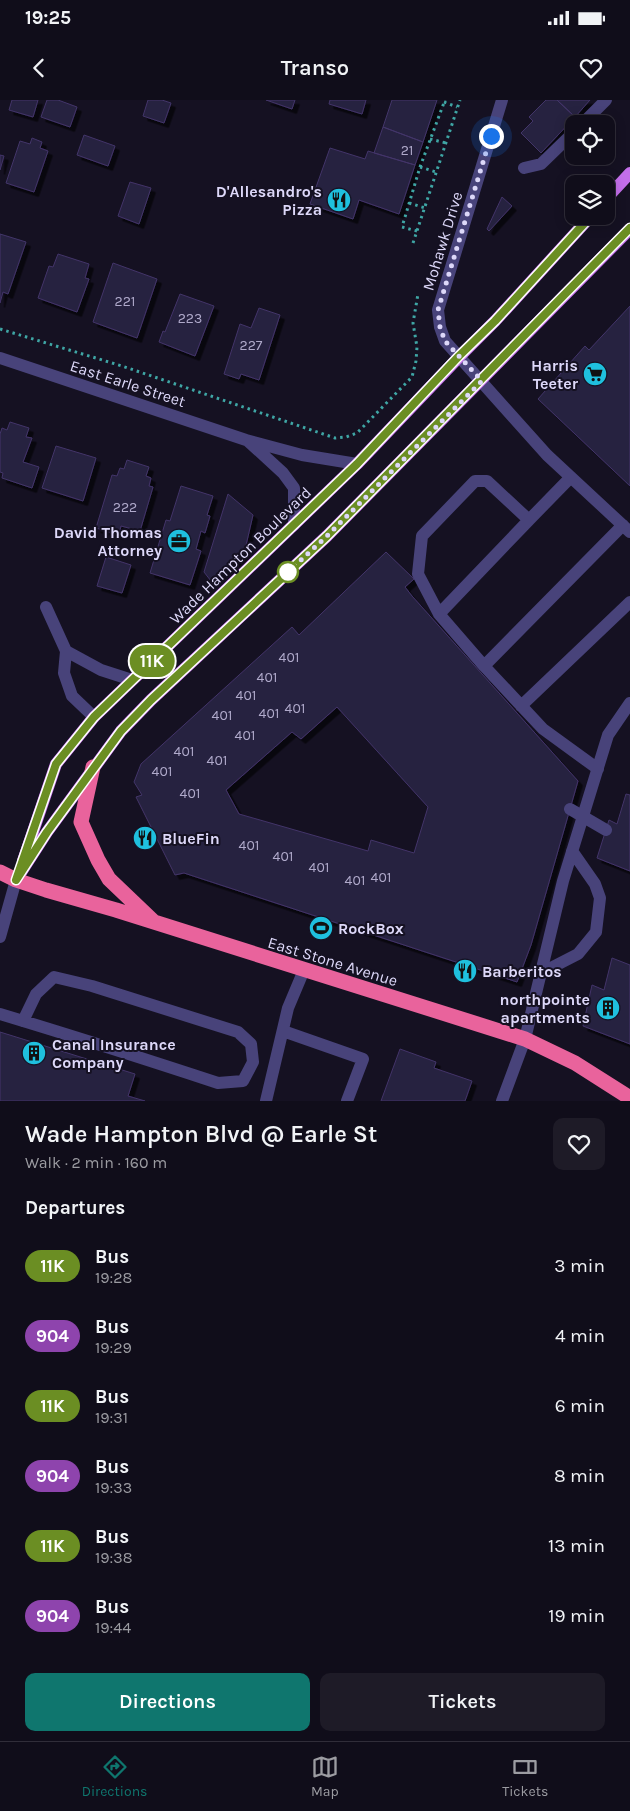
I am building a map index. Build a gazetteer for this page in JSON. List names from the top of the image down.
{
  "streets": {
    "highway": ["East Stone Avenue"],
    "main road": ["Wade Hampton Boulevard"],
    "street": ["Mohawk Drive", "East Earle Street"]
  },
  "crossings": [
    ["Mohawk Drive", "Wade Hampton Boulevard"],
    ["East Earle Street", "Wade Hampton Boulevard"],
    ["Wade Hampton Boulevard", "East Stone Avenue"]
  ],
  "places": {
    "restaurant": ["D'Allesandro's Pizza", "BlueFin", "Barberitos"],
    "supermarket": ["Harris Teeter"],
    "office": ["David Thomas Attorney"],
    "sports": ["RockBox"],
    "building": ["northpointe apartments", "Canal Insurance Company"]
  },
  "lines": ["bus line 11K"],
  "house_numbers": [
    "21",
    "221",
    "223",
    "227",
    "222",
    "401",
    "401",
    "401",
    "401",
    "401",
    "401",
    "401",
    "401",
    "401",
    "401",
    "401",
    "401",
    "401",
    "401",
    "401",
    "401"
  ],
  "page": {
    "status": "19:25",
    "header": "Transo",
    "on_map": "11K",
    "heading": [
      ["Wade Hampton Blvd @ Earle St", "Walk · 2 min · 160 m"],
      "Departures"
    ],
    "list": [
      {
        "mark": "11K",
        "name": "Bus",
        "note": "19:28",
        "value": "3 min"
      },
      {
        "mark": "904",
        "name": "Bus",
        "note": "19:29",
        "value": "4 min"
      },
      {
        "mark": "11K",
        "name": "Bus",
        "note": "19:31",
        "value": "6 min"
      },
      {
        "mark": "904",
        "name": "Bus",
        "note": "19:33",
        "value": "8 min"
      },
      {
        "mark": "11K",
        "name": "Bus",
        "note": "19:38",
        "value": "13 min"
      },
      {
        "mark": "904",
        "name": "Bus",
        "note": "19:44",
        "value": "19 min"
      }
    ],
    "buttons": ["Directions", "Tickets"],
    "tabs": ["Directions", "Map", "Tickets"]
  }
}
